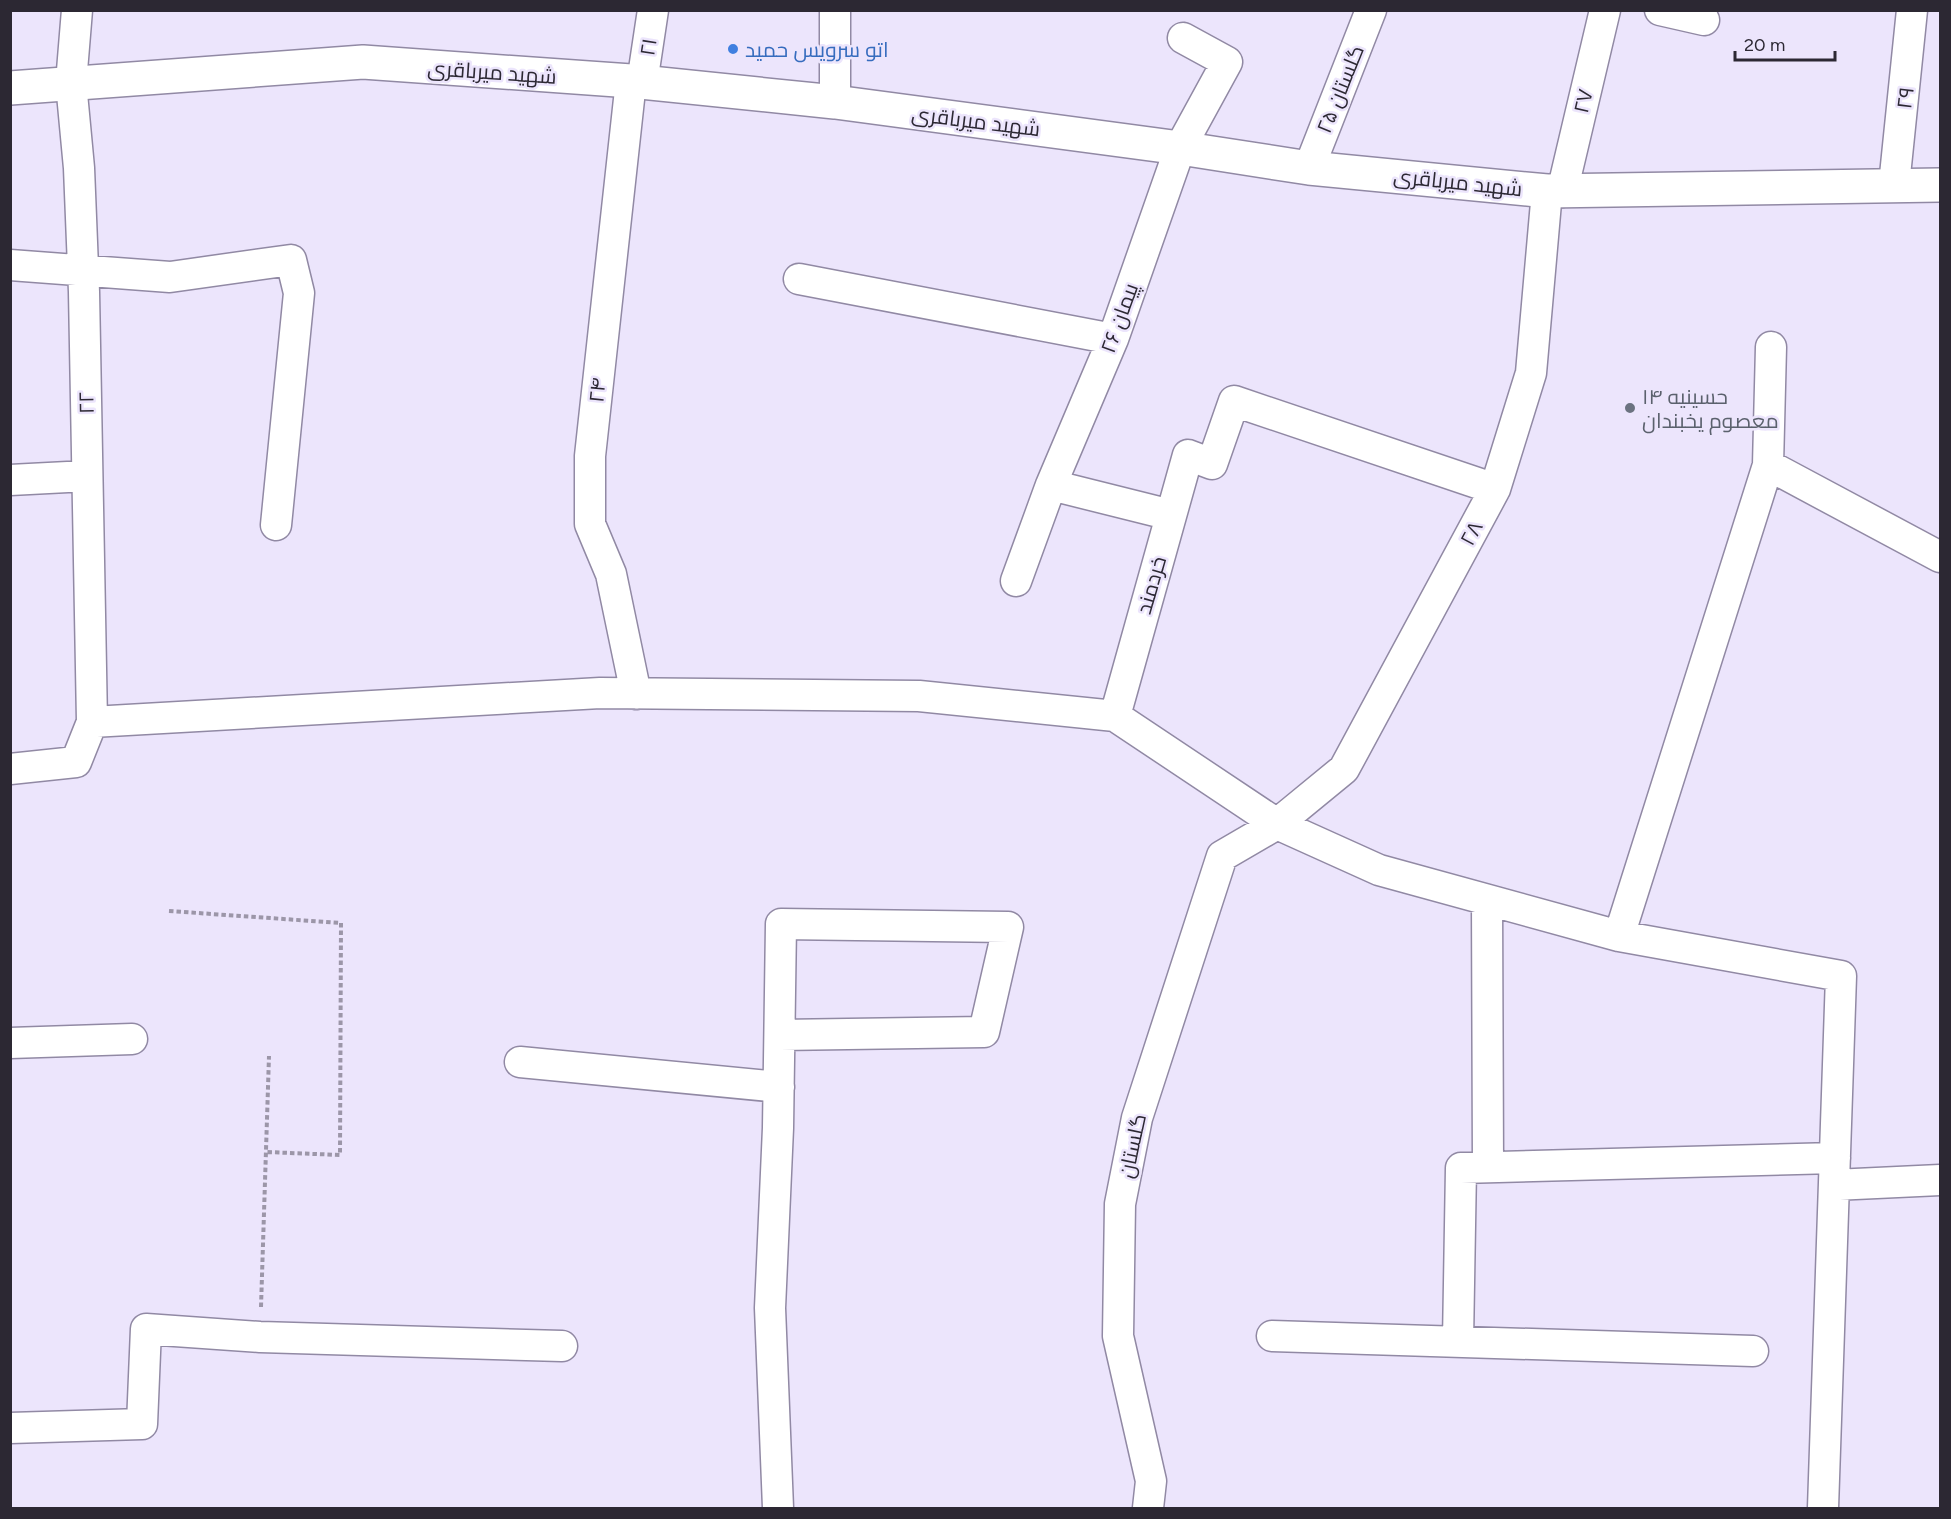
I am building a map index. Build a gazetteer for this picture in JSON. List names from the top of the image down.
{
  "streets": {
    "main road": ["شهید میرباقری"],
    "street": [
      "۲۱",
      "گلستان ۲۵",
      "۲۹",
      "۲۷",
      "پیمان ۲۶",
      "۲۴",
      "۲۲",
      "۲۸",
      "خردمند",
      "گلستان"
    ]
  },
  "crossings": [
    ["۲۱", "شهید میرباقری"],
    ["۲۱", "۲۴"],
    ["شهید میرباقری", "گلستان ۲۵"],
    ["شهید میرباقری", "۲۹"],
    ["شهید میرباقری", "۲۷"],
    ["شهید میرباقری", "پیمان ۲۶"],
    ["شهید میرباقری", "۲۴"],
    ["شهید میرباقری", "۲۲"],
    ["شهید میرباقری", "۲۸"],
    ["۲۷", "۲۸"],
    ["۲۸", "خردمند"],
    ["۲۸", "گلستان"]
  ],
  "places": ["اتو سرویس حمید", "حسینیه ۱۴ معصوم یخبندان"],
  "scale_bar": "20 m"
}
